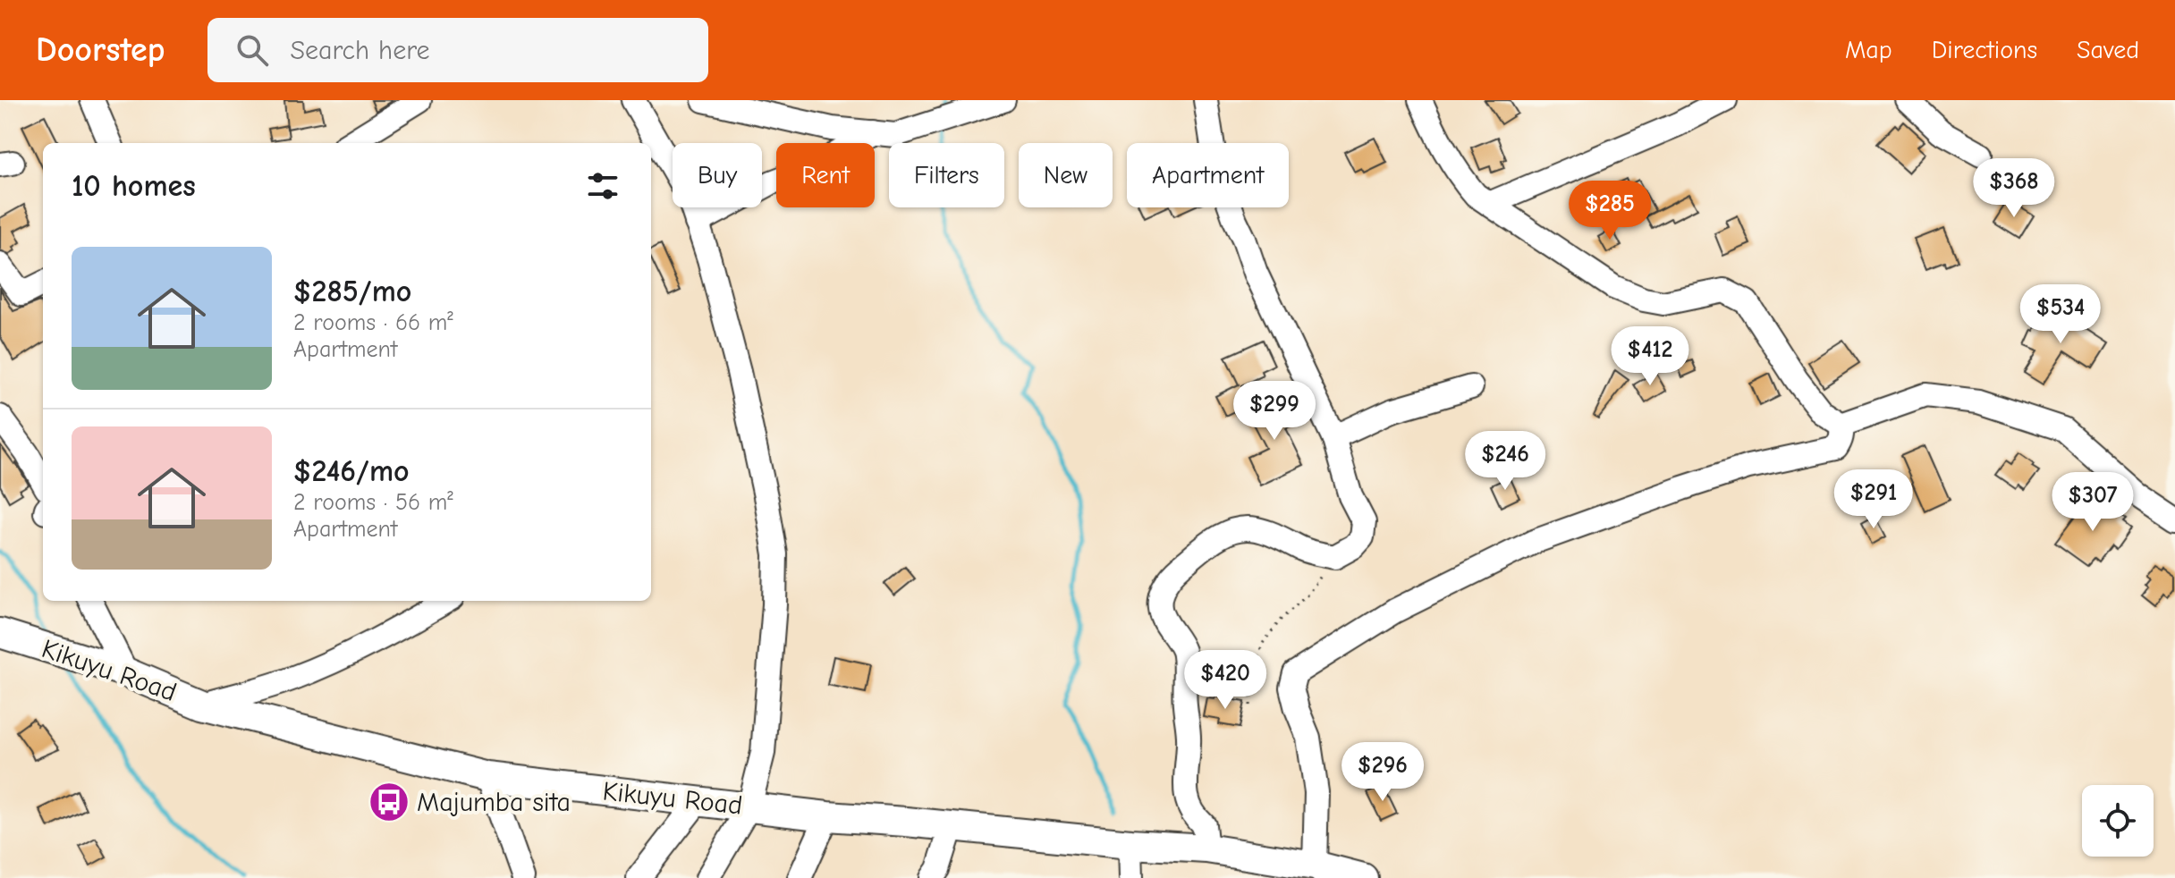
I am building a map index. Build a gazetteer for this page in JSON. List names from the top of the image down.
{
  "streets": {
    "main road": ["Kikuyu Road"]
  },
  "places": {
    "bus stop": ["Majumba sita"]
  },
  "page": {
    "header": "Doorstep",
    "search": "Search here",
    "nav": ["Map", "Directions", "Saved"],
    "chip": [
      "Buy",
      "Rent",
      "Filters",
      "New",
      "Apartment"
    ],
    "heading": "10 homes",
    "price": [
      "$368",
      "$285",
      "$534",
      "$412",
      "$299",
      "$246",
      "$291",
      "$307",
      "$420",
      "$296"
    ],
    "list": [
      {
        "name": "$285/mo",
        "note": "2 rooms · 66 m² · Apartment"
      },
      {
        "name": "$246/mo",
        "note": "2 rooms · 56 m² · Apartment"
      }
    ]
  }
}
